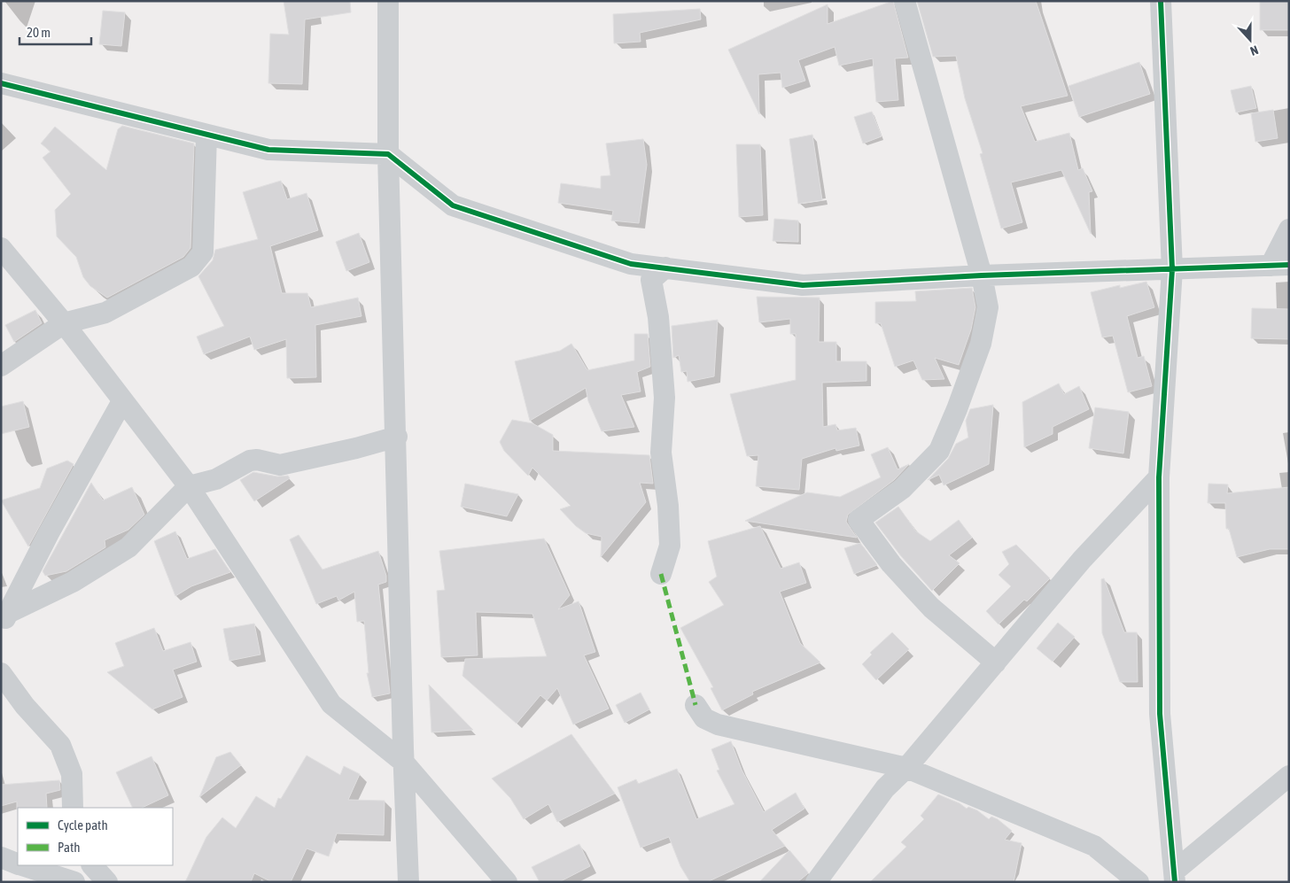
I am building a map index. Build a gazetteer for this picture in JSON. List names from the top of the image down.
{
  "legend": ["Cycle path", "Path"],
  "scale_bar": "20 m",
  "north": "bottom"
}
